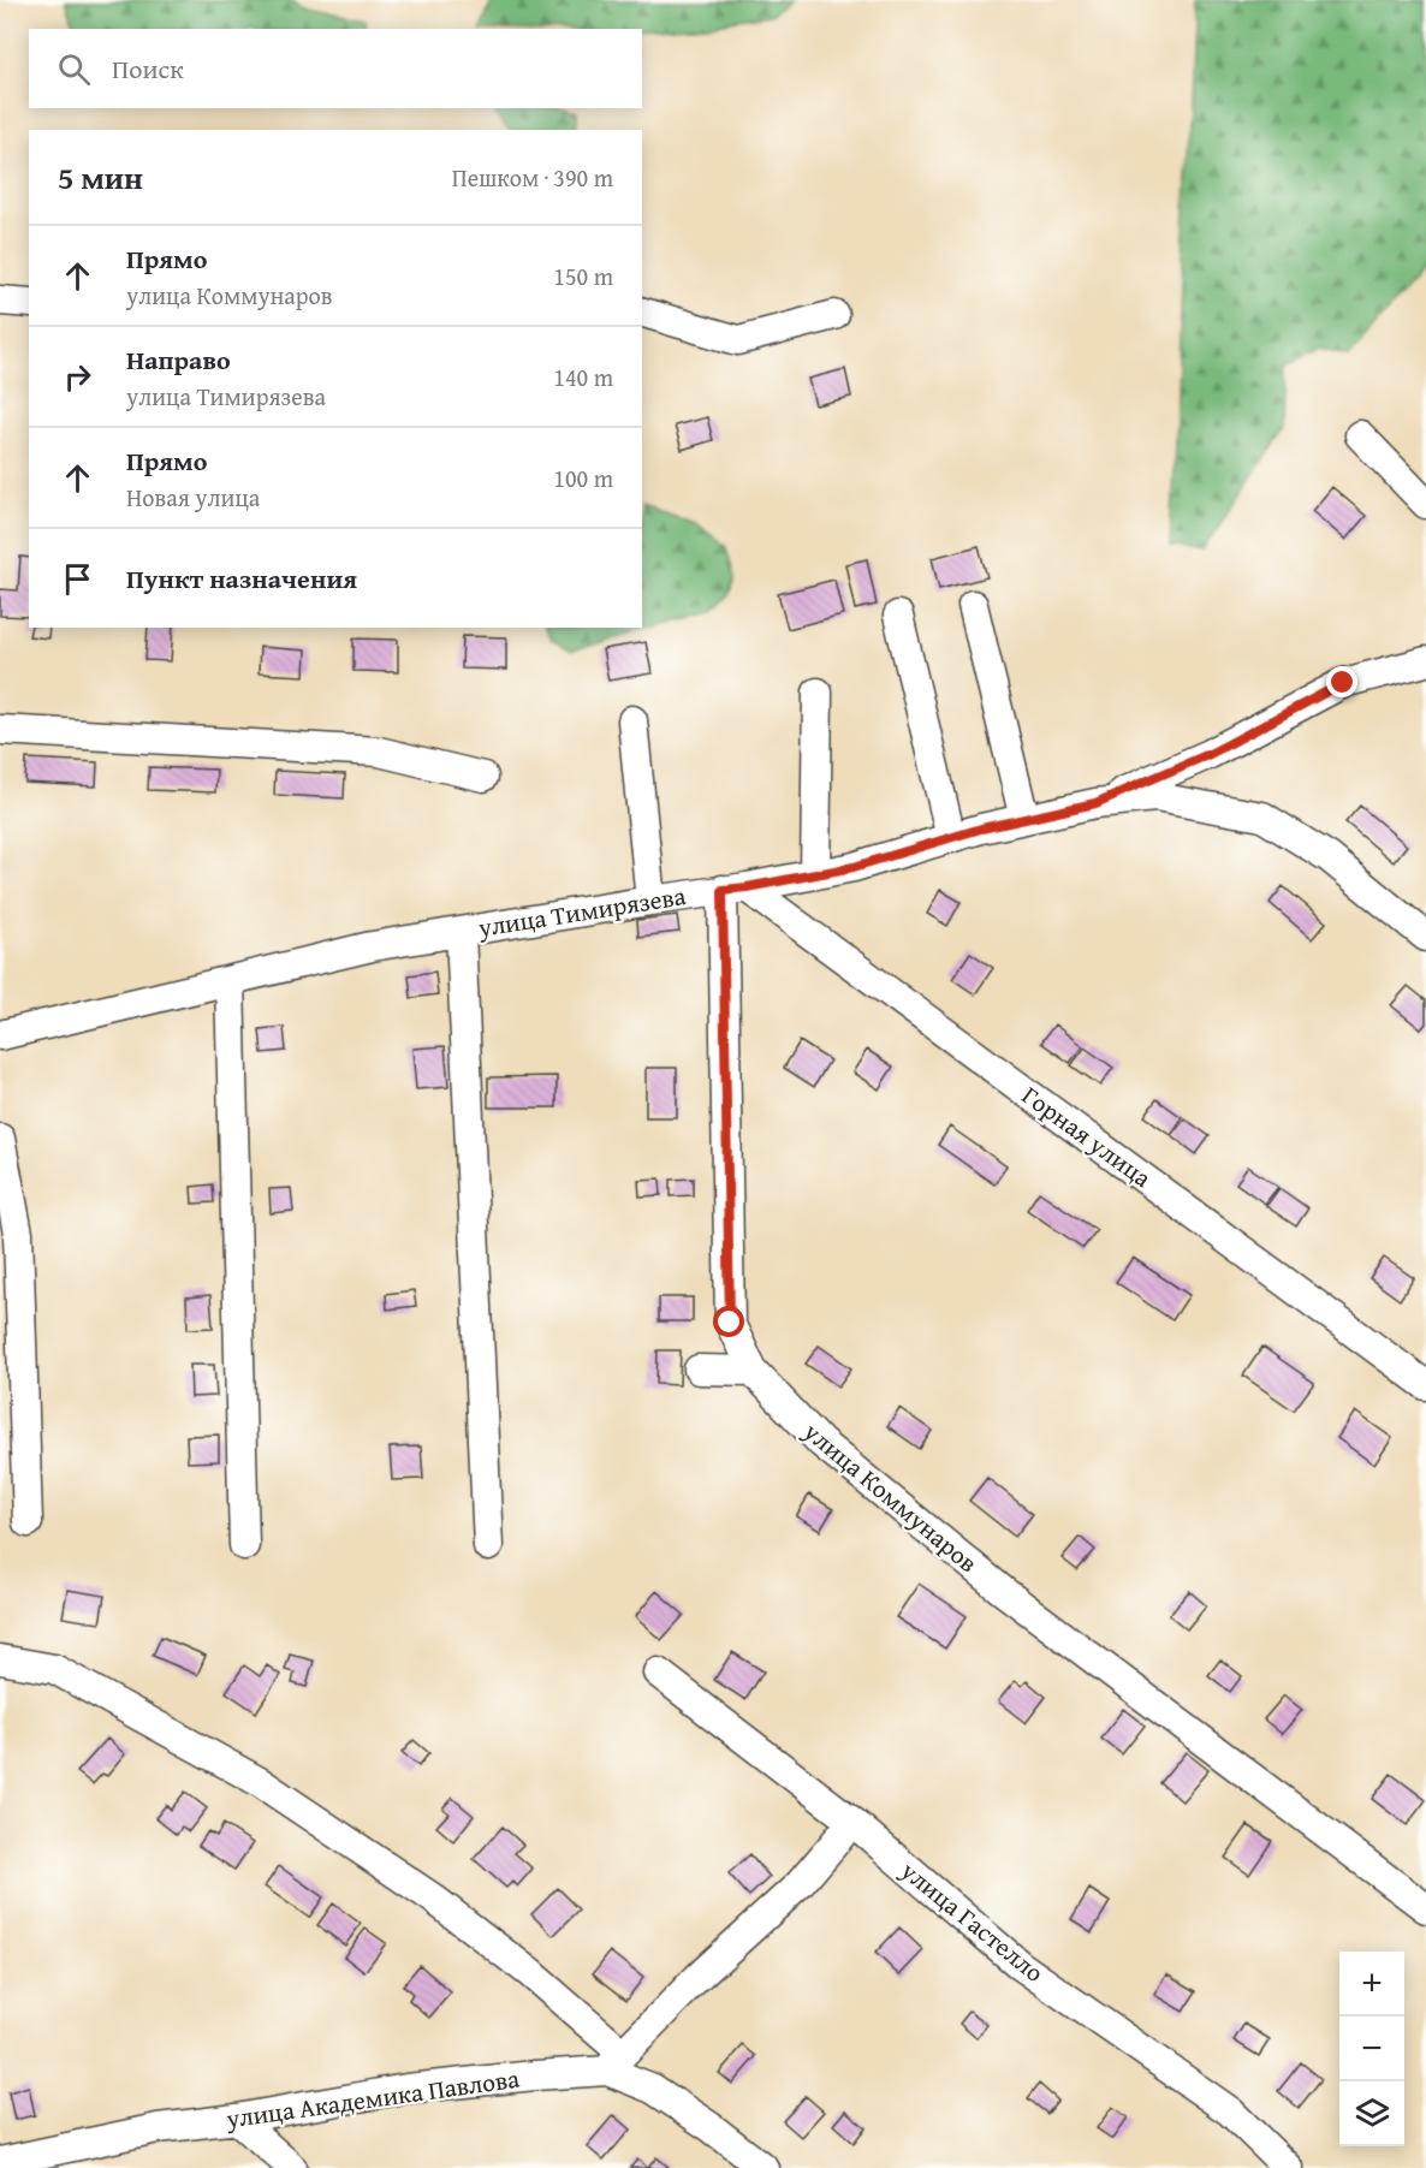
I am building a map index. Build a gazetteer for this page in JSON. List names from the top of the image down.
{
  "streets": {
    "street": [
      "улица Тимирязева",
      "Горная улица",
      "улица Коммунаров",
      "улица Гастелло",
      "улица Академика Павлова"
    ]
  },
  "crossings": [
    ["улица Тимирязева", "Горная улица"],
    ["улица Тимирязева", "улица Коммунаров"],
    ["Горная улица", "улица Коммунаров"]
  ],
  "page": {
    "search": "Поиск",
    "heading": ["5 мин", "Пешком · 390 m"],
    "list": [
      ["Прямо", "улица Коммунаров", "150 m"],
      ["Направо", "улица Тимирязева", "140 m"],
      ["Прямо", "Новая улица", "100 m"],
      "Пункт назначения"
    ],
    "map_buttons": ["+", "−"]
  }
}
